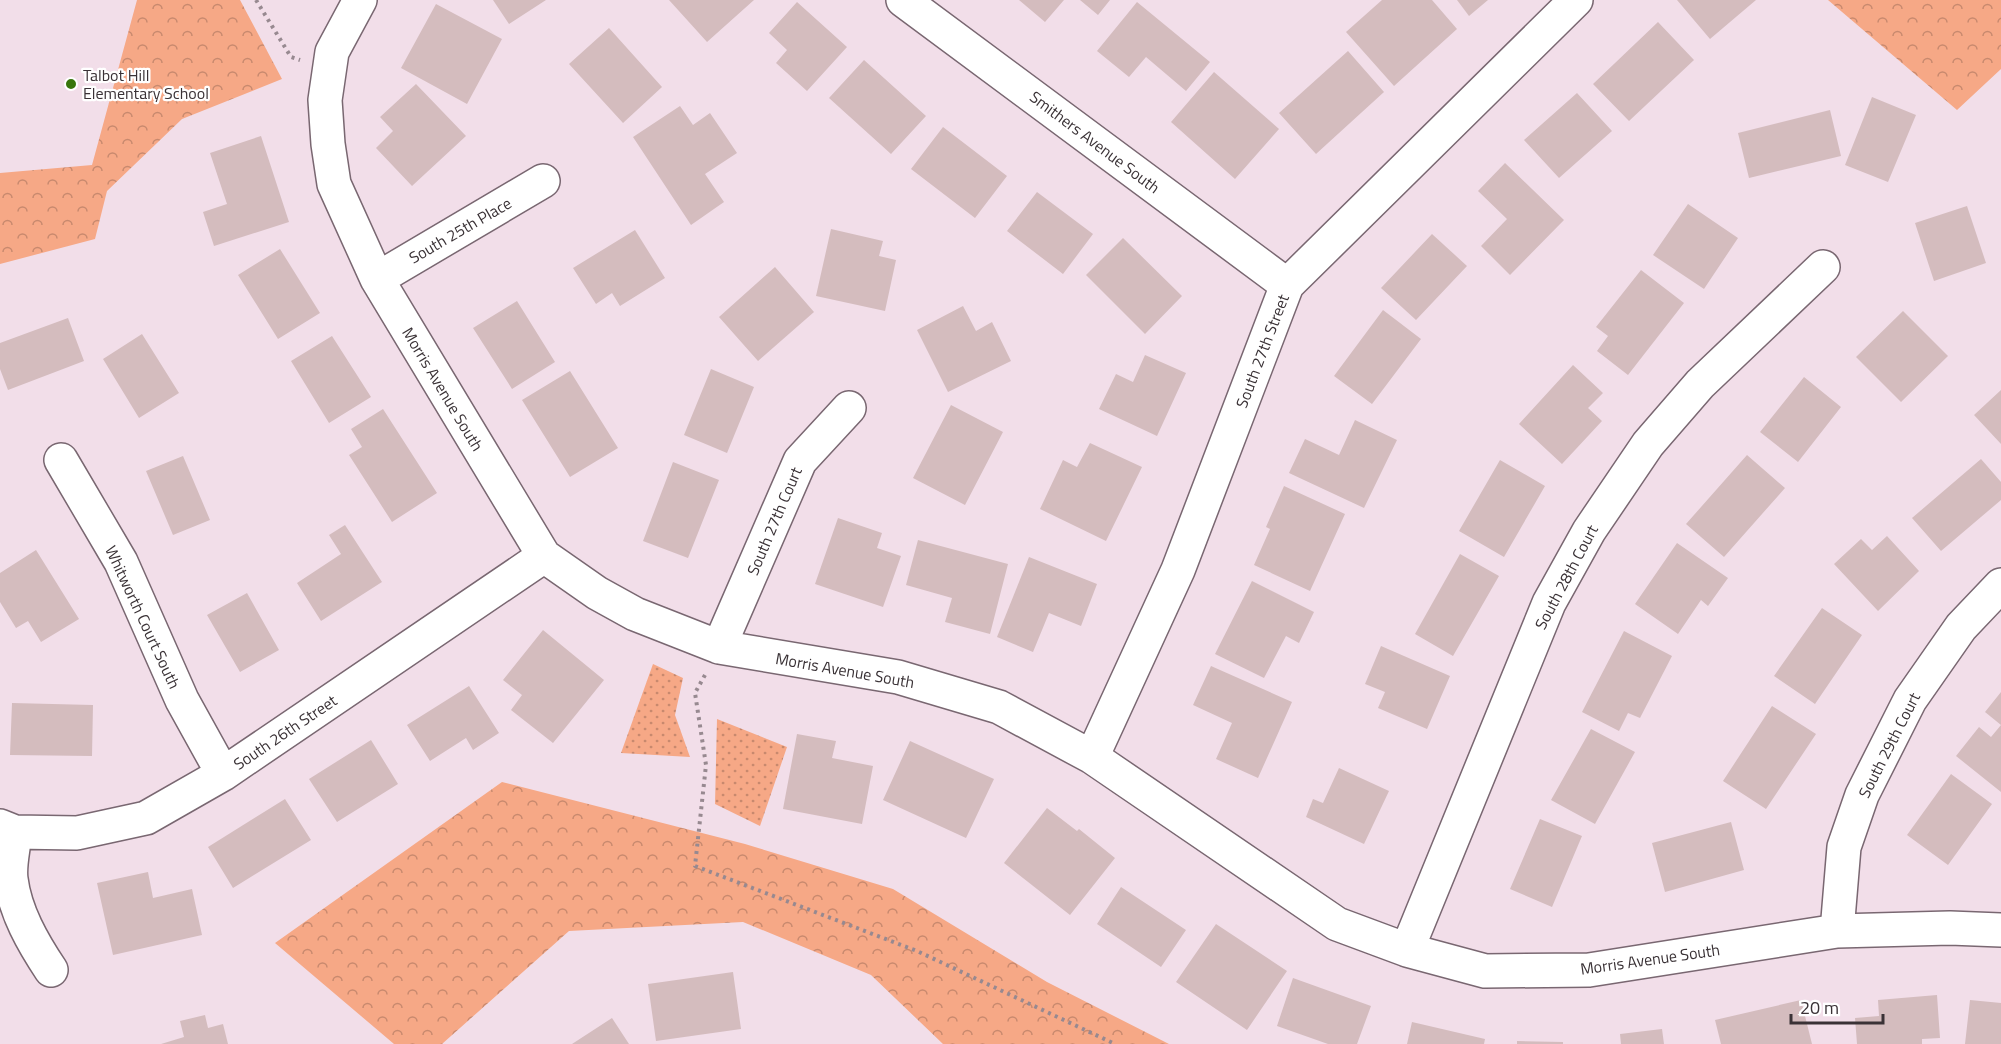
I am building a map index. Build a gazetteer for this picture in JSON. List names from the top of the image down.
{
  "streets": {
    "street": [
      "Smithers Avenue South",
      "South 25th Place",
      "South 27th Street",
      "Morris Avenue South",
      "South 27th Court",
      "South 28th Court",
      "Whitworth Court South",
      "South 26th Street",
      "South 29th Court"
    ]
  },
  "crossings": [
    ["Smithers Avenue South", "South 27th Street"],
    ["South 25th Place", "Morris Avenue South"],
    ["South 27th Street", "Morris Avenue South"],
    ["Morris Avenue South", "South 27th Court"],
    ["Morris Avenue South", "South 28th Court"],
    ["Morris Avenue South", "South 26th Street"],
    ["Morris Avenue South", "South 29th Court"],
    ["Whitworth Court South", "South 26th Street"]
  ],
  "places": ["Talbot Hill Elementary School"],
  "scale_bar": "20 m"
}
